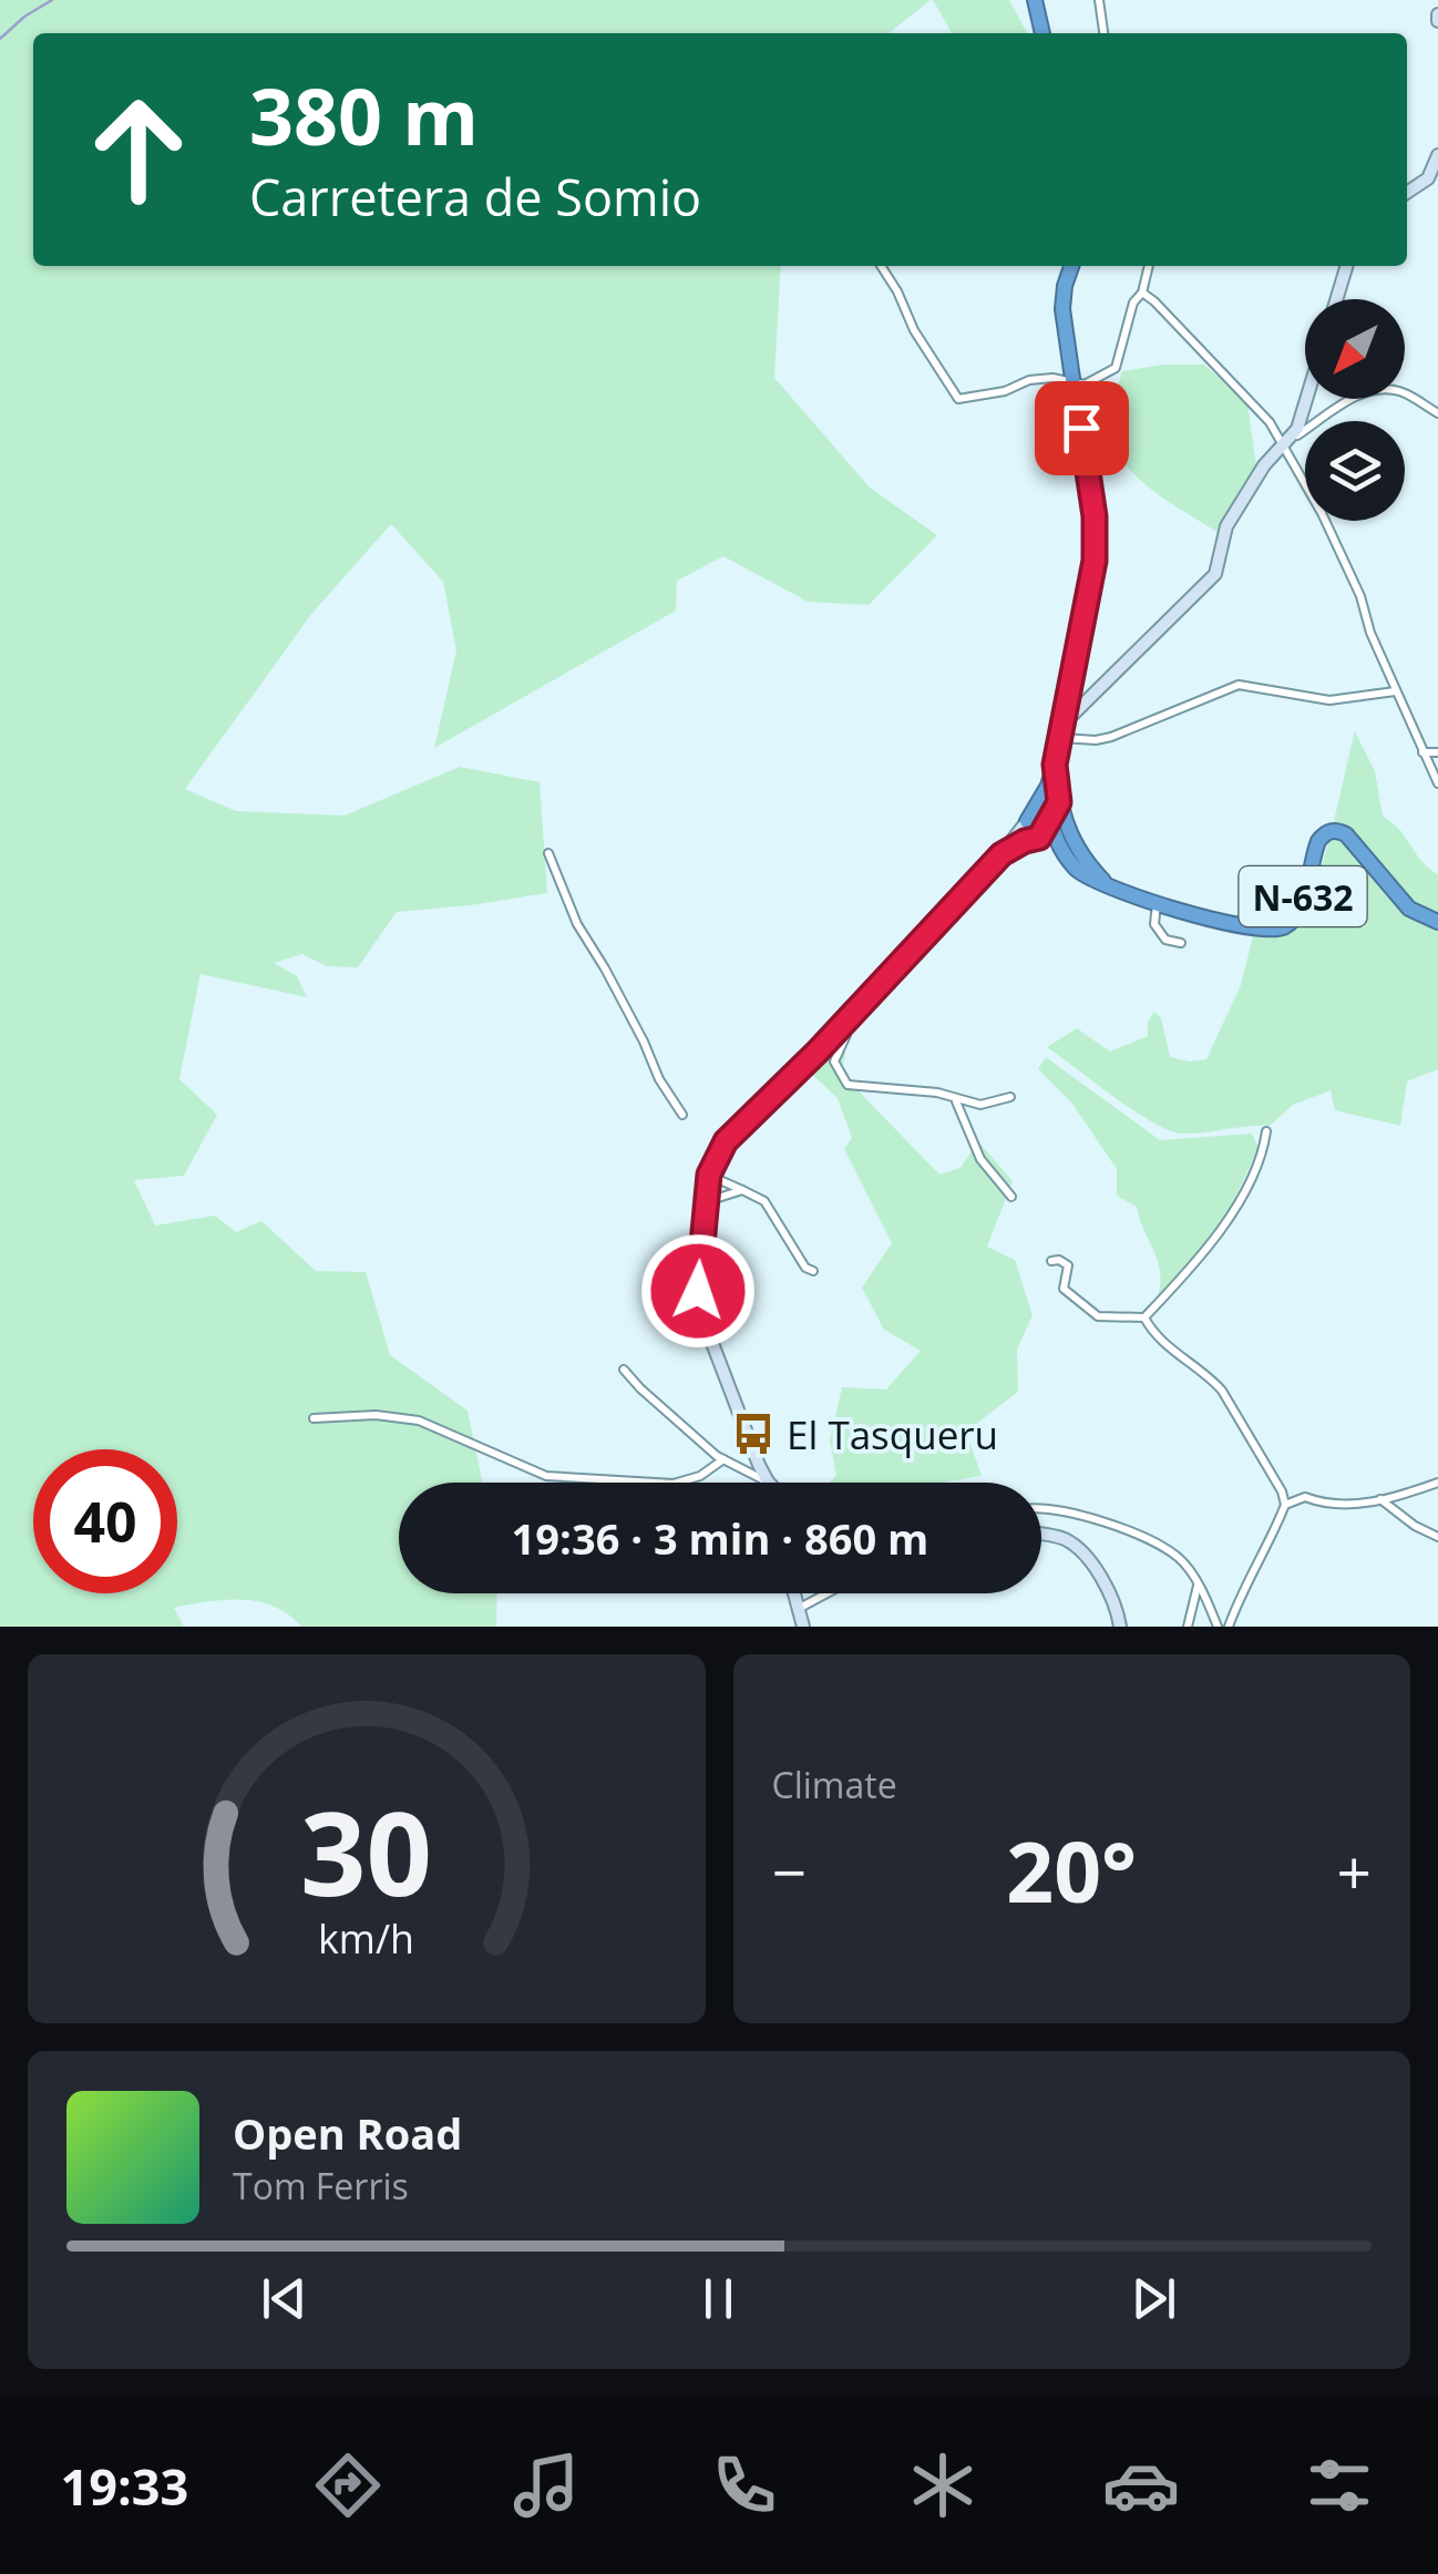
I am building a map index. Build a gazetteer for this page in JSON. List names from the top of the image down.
{
  "streets": {
    "highway": ["N-632"]
  },
  "places": {
    "bus stop": ["El Tasqueru"]
  },
  "north": "bottom left",
  "page": {
    "turn": ["380 m", "Carretera de Somio"],
    "limit": "40",
    "trip": "19:36 · 3 min · 860 m",
    "tile": "Climate",
    "heat": ["−", "20°", "+"],
    "song": ["Open Road", "Tom Ferris"],
    "tabs": "19:33",
    "gauge": ["30", "km/h"]
  }
}
